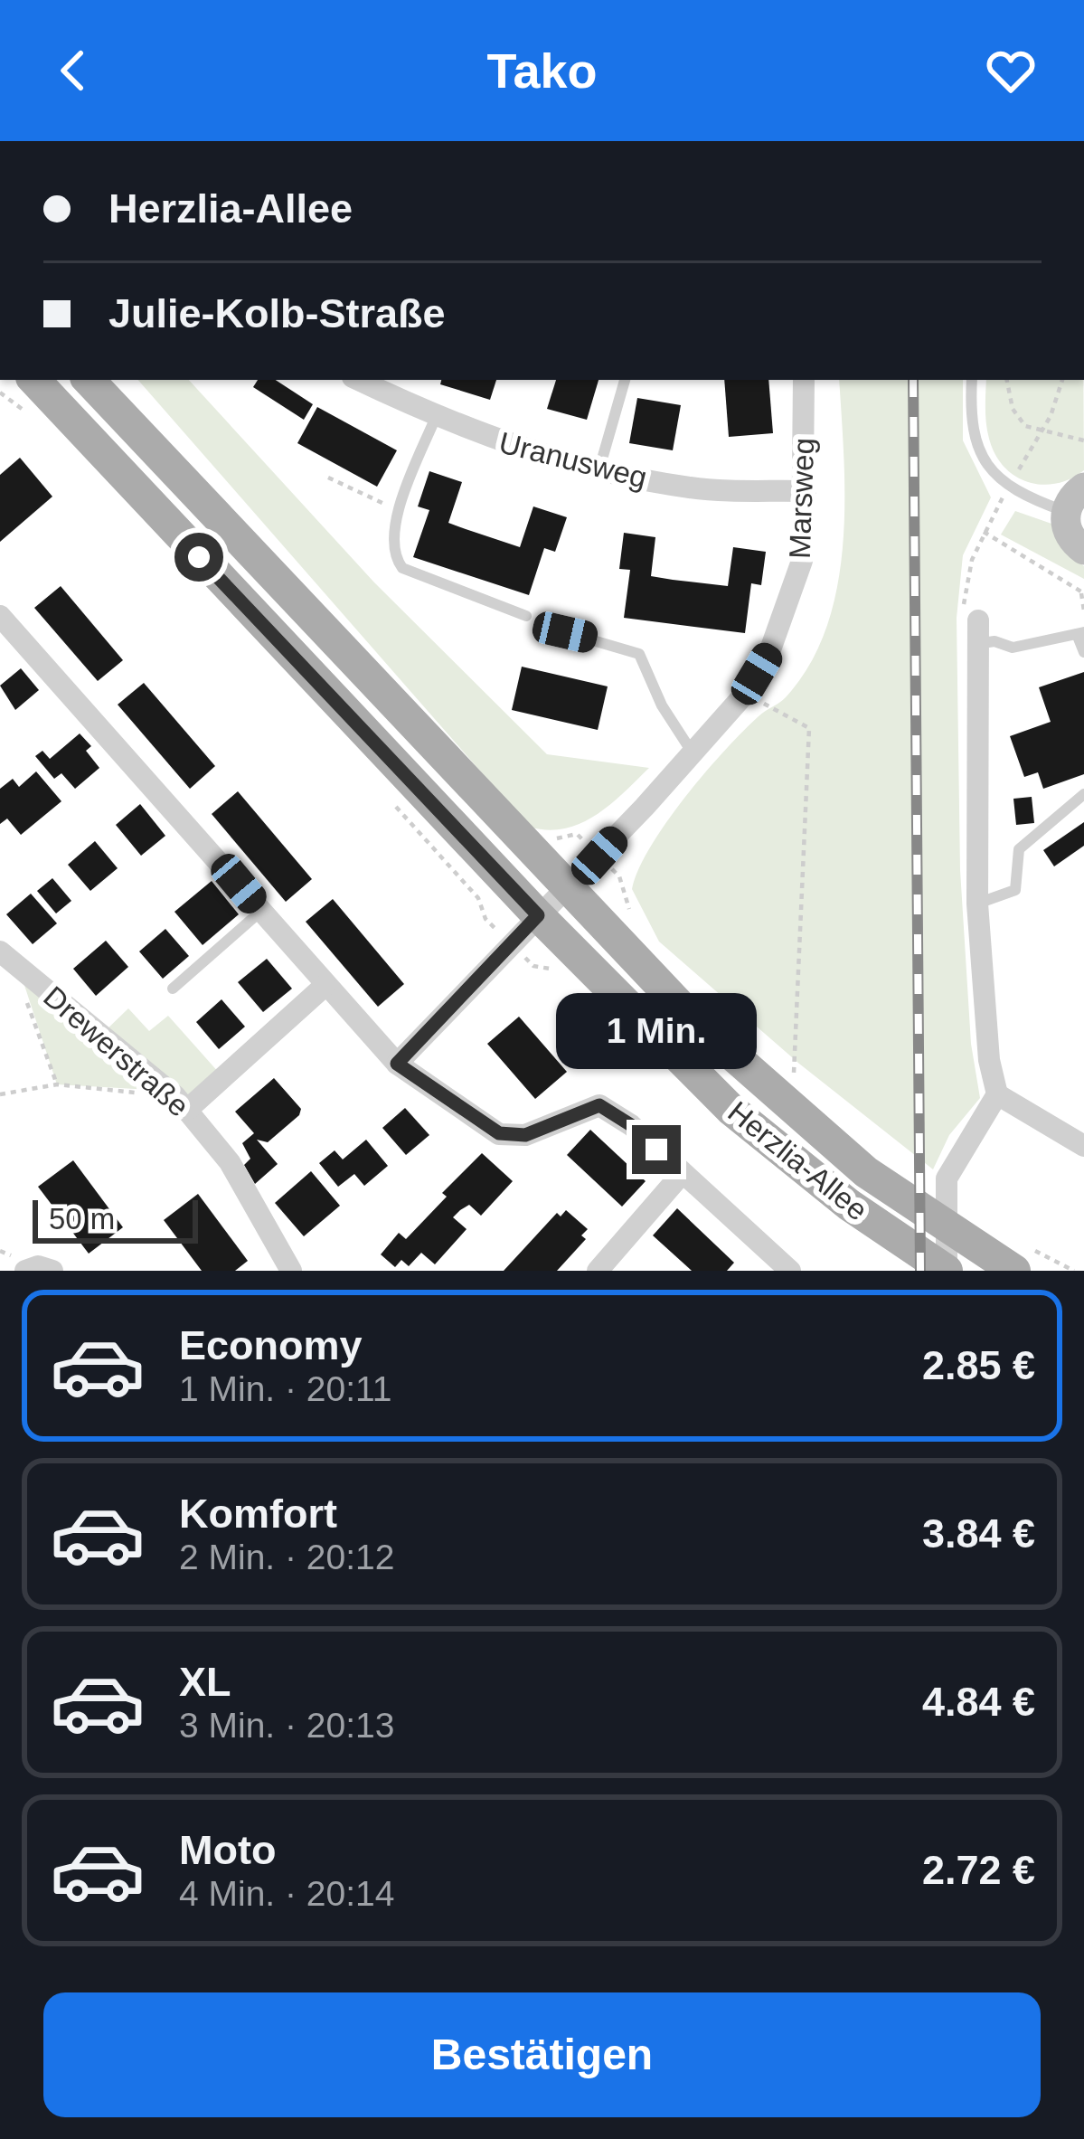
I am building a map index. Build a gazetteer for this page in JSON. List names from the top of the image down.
{
  "streets": {
    "main road": ["Herzlia-Allee"],
    "street": ["Uranusweg", "Marsweg", "Drewerstraße"]
  },
  "crossings": [
    ["Uranusweg", "Marsweg"],
    ["Marsweg", "Herzlia-Allee"]
  ],
  "scale_bar": "50 m",
  "page": {
    "header": "Tako",
    "banner": ["Herzlia-Allee", "Julie-Kolb-Straße"],
    "bubble": "1 Min.",
    "scale": "50 m",
    "list": [
      {
        "name": "Economy",
        "note": "1 Min. · 20:11",
        "value": "2.85 €"
      },
      {
        "name": "Komfort",
        "note": "2 Min. · 20:12",
        "value": "3.84 €"
      },
      {
        "name": "XL",
        "note": "3 Min. · 20:13",
        "value": "4.84 €"
      },
      {
        "name": "Moto",
        "note": "4 Min. · 20:14",
        "value": "2.72 €"
      }
    ],
    "buttons": "Bestätigen"
  }
}
